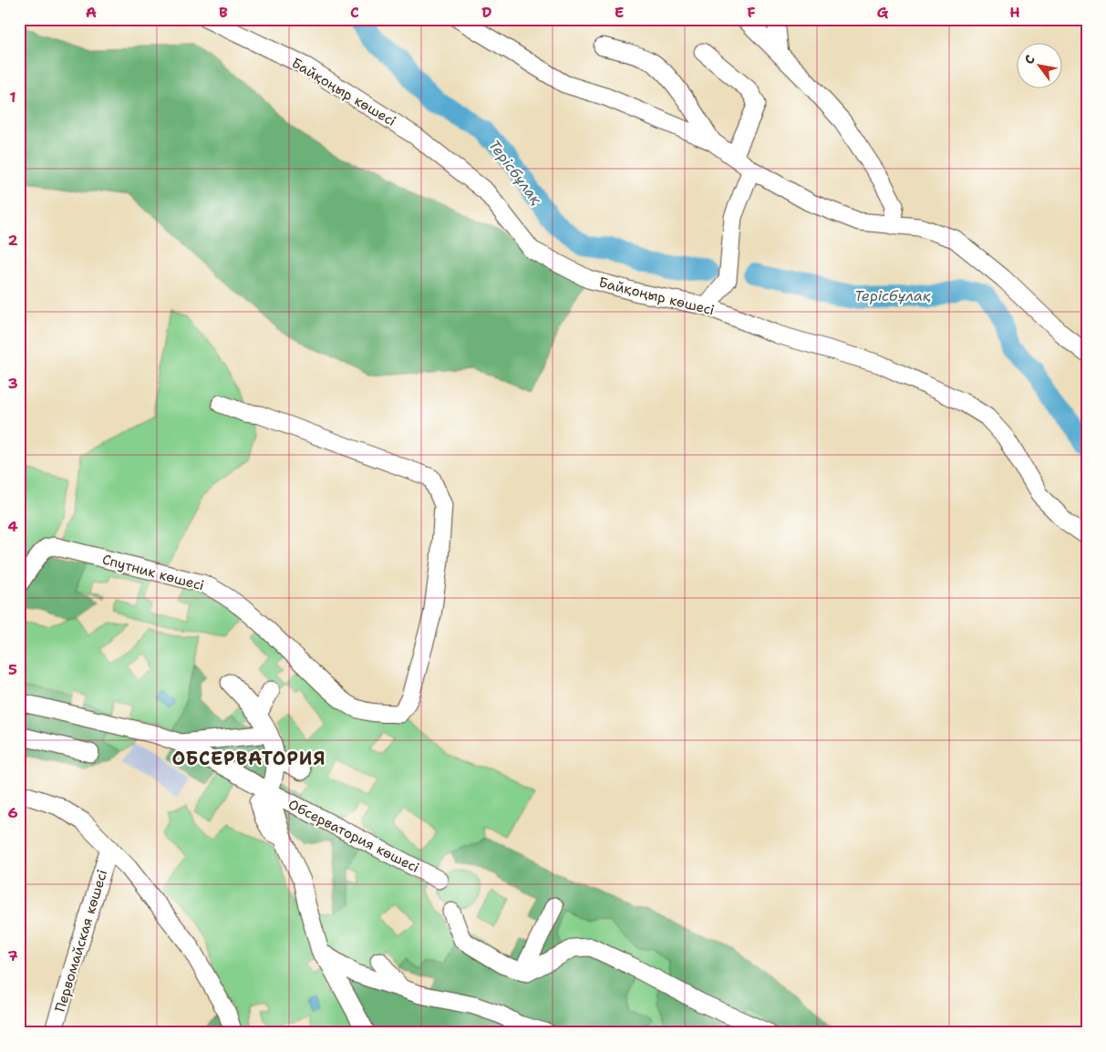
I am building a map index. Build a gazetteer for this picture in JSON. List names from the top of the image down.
{
  "streets": {
    "street": [
      "Байқоңыр көшесі",
      "Спутник көшесі",
      "Обсерватория көшесі",
      "Первомайская көшесі"
    ]
  },
  "districts": ["ОБСЕРВАТОРИЯ"],
  "water": ["Терісбұлақ"],
  "north": "top left",
  "grid": {
    "columns": [
      "A",
      "B",
      "C",
      "D",
      "E",
      "F",
      "G",
      "H"
    ],
    "rows": [
      "1",
      "2",
      "3",
      "4",
      "5",
      "6",
      "7"
    ]
  }
}
